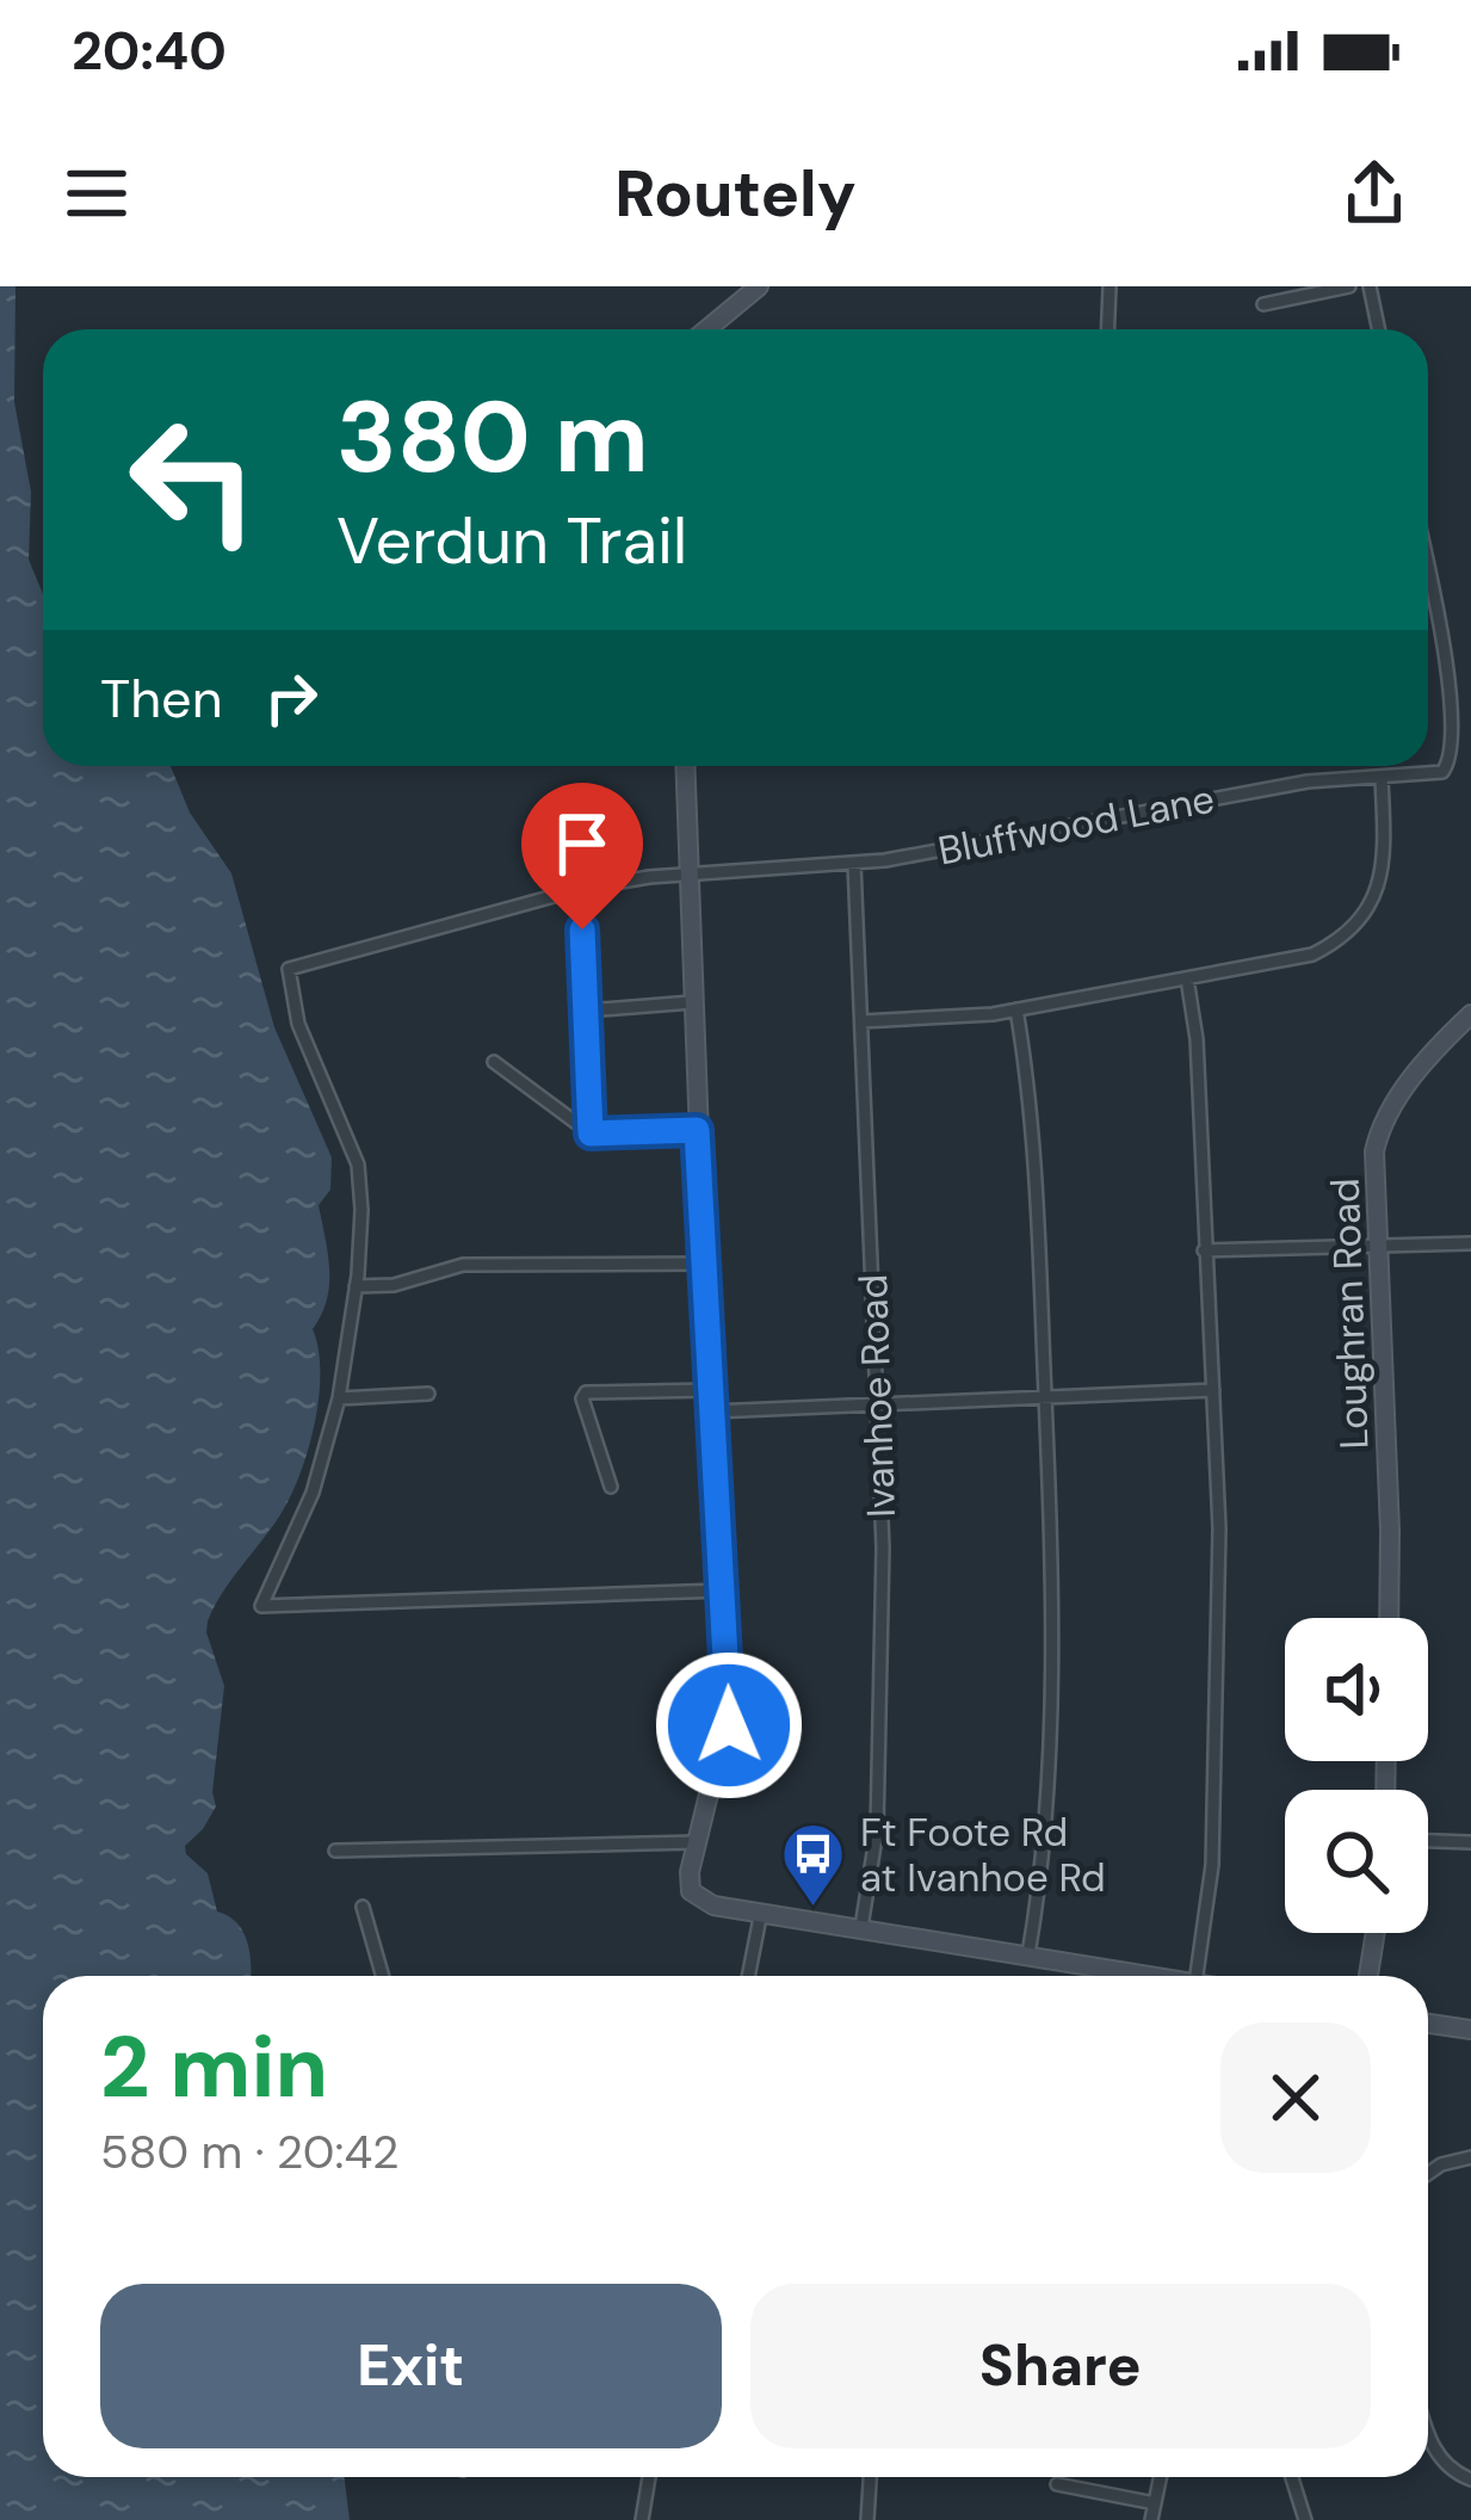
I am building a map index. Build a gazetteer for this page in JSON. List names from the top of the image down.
{
  "streets": {
    "street": ["Bluffwood Lane", "Loughran Road", "Ivanhoe Road"]
  },
  "crossings": [
    ["Bluffwood Lane", "Ivanhoe Road"]
  ],
  "places": {
    "bus stop": ["Ft Foote Rd at Ivanhoe Rd"]
  },
  "page": {
    "status": "20:40",
    "header": "Routely",
    "turn": ["380 m", "Verdun Trail"],
    "then": "Then",
    "heading": ["2 min", "580 m · 20:42"],
    "buttons": ["Exit", "Share"]
  }
}
